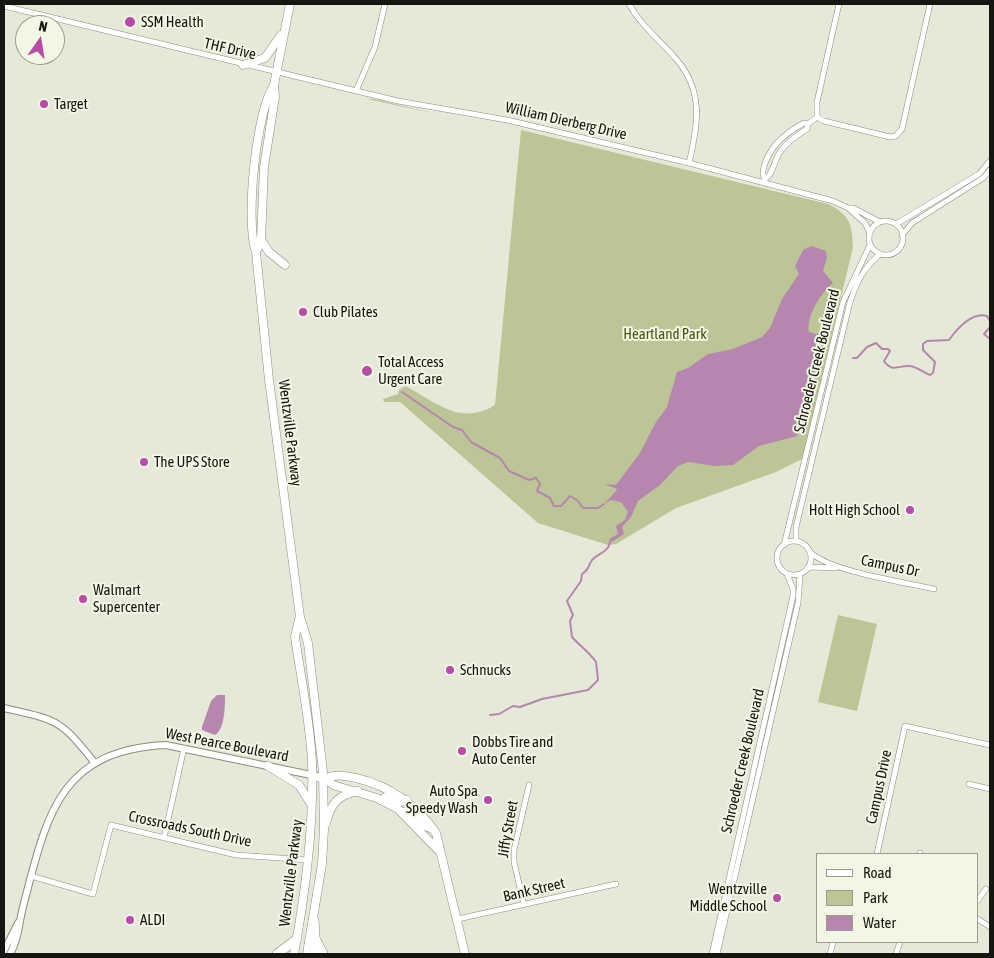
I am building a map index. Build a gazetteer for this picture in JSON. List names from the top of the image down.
{
  "streets": {
    "main road": ["Wentzville Parkway", "West Pearce Boulevard"],
    "street": [
      "THF Drive",
      "William Dierberg Drive",
      "Schroeder Creek Boulevard",
      "Campus Dr",
      "Campus Drive",
      "Crossroads South Drive",
      "Jiffy Street",
      "Bank Street"
    ]
  },
  "crossings": [
    ["THF Drive", "William Dierberg Drive"],
    ["THF Drive", "Wentzville Parkway"],
    ["William Dierberg Drive", "Schroeder Creek Boulevard"],
    ["William Dierberg Drive", "Wentzville Parkway"],
    ["Schroeder Creek Boulevard", "Campus Dr"],
    ["Wentzville Parkway", "West Pearce Boulevard"],
    ["Wentzville Parkway", "Crossroads South Drive"],
    ["West Pearce Boulevard", "Crossroads South Drive"],
    ["West Pearce Boulevard", "Bank Street"],
    ["Jiffy Street", "Bank Street"]
  ],
  "parks": ["Heartland Park"],
  "places": [
    "SSM Health",
    "Target",
    "Club Pilates",
    "Total Access Urgent Care",
    "The UPS Store",
    "Holt High School",
    "Walmart Supercenter",
    "Schnucks",
    "Dobbs Tire and Auto Center",
    "Auto Spa Speedy Wash",
    "Wentzville Middle School",
    "ALDI"
  ],
  "legend": ["Road", "Park", "Water"],
  "north": "top"
}
